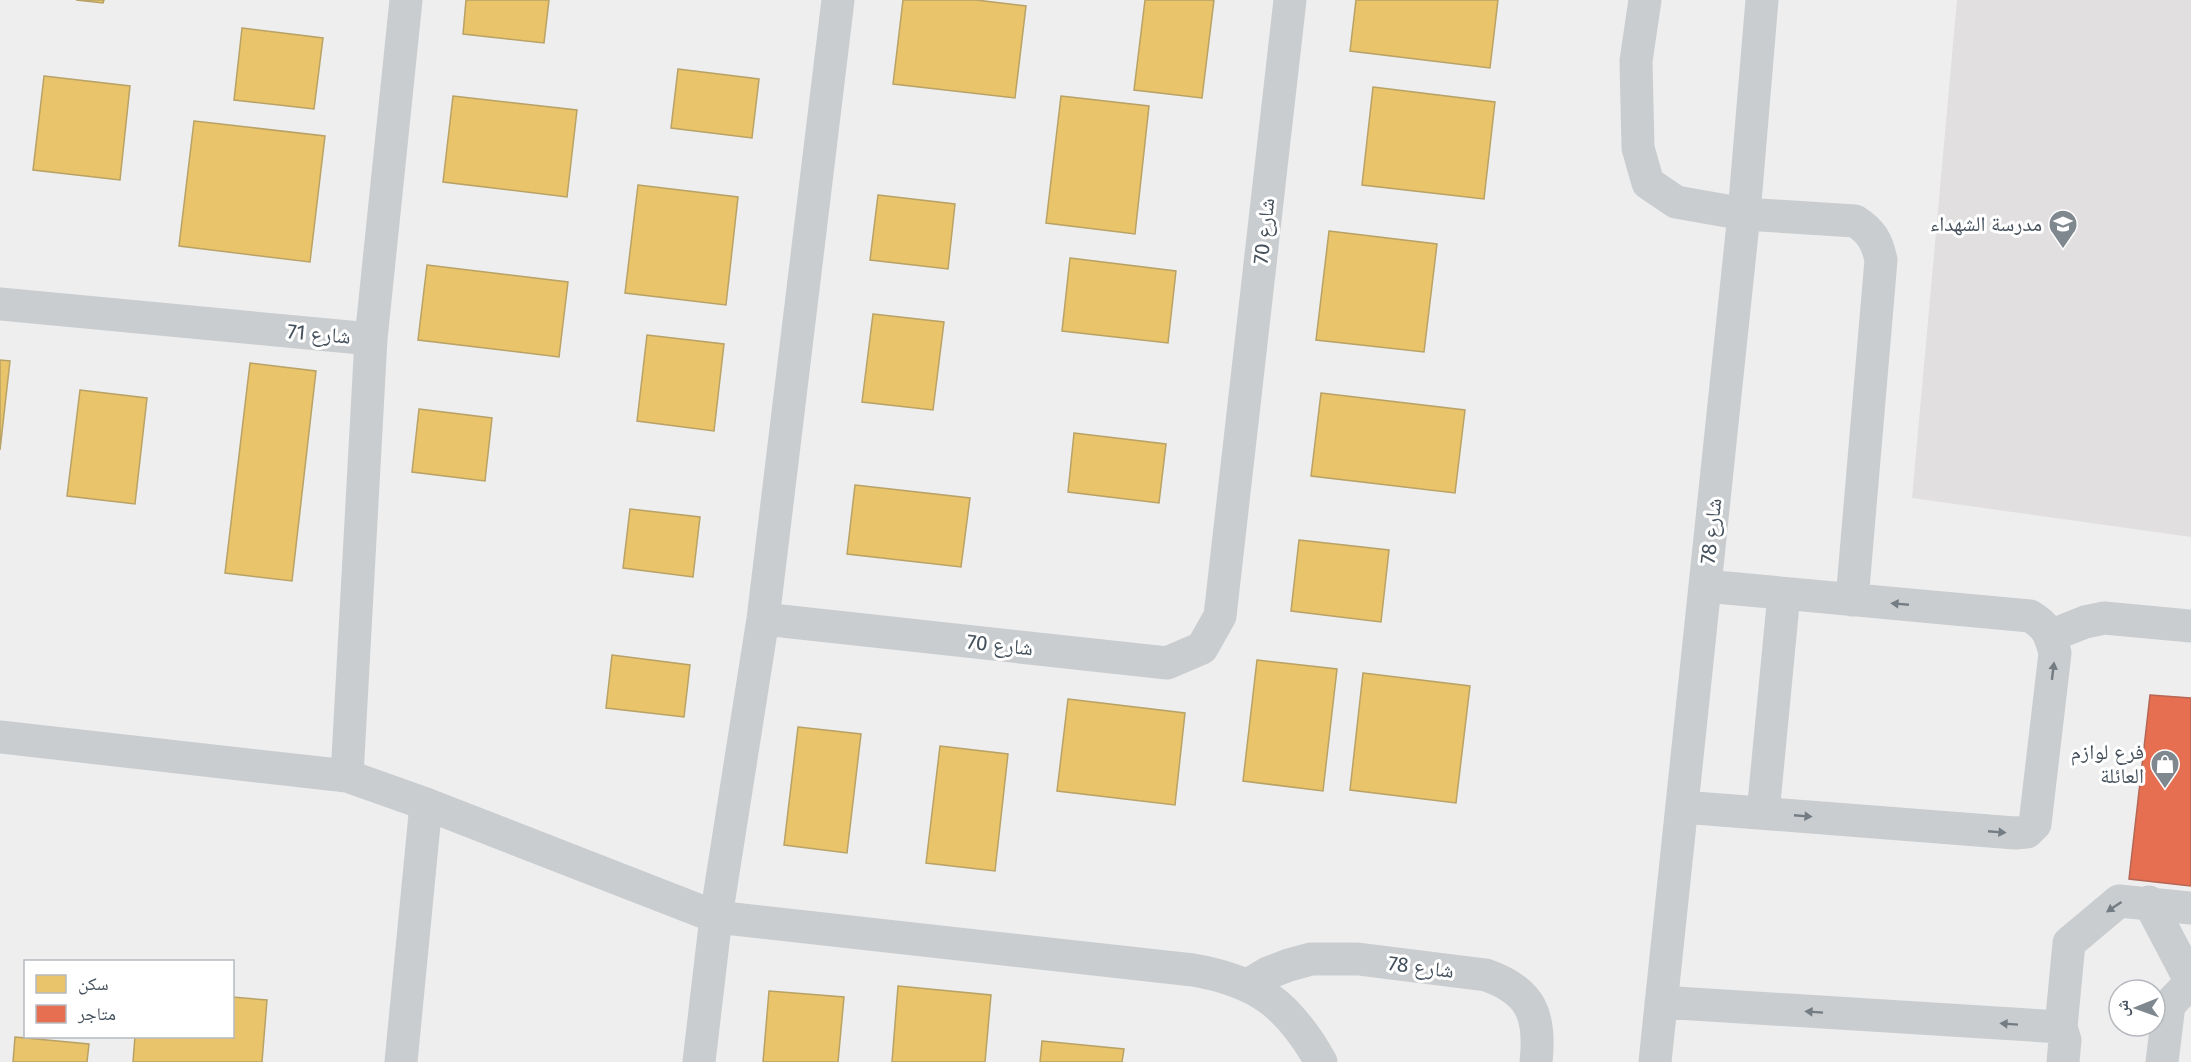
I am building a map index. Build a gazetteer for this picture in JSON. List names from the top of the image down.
{
  "streets": {
    "street": ["شارع 70", "شارع 71", "شارع 78"]
  },
  "places": {
    "school or university": ["مدرسة الشهداء"],
    "shop": ["فرع لوازم العائلة"]
  },
  "legend": ["سكن", "متاجر"],
  "north": "left"
}
